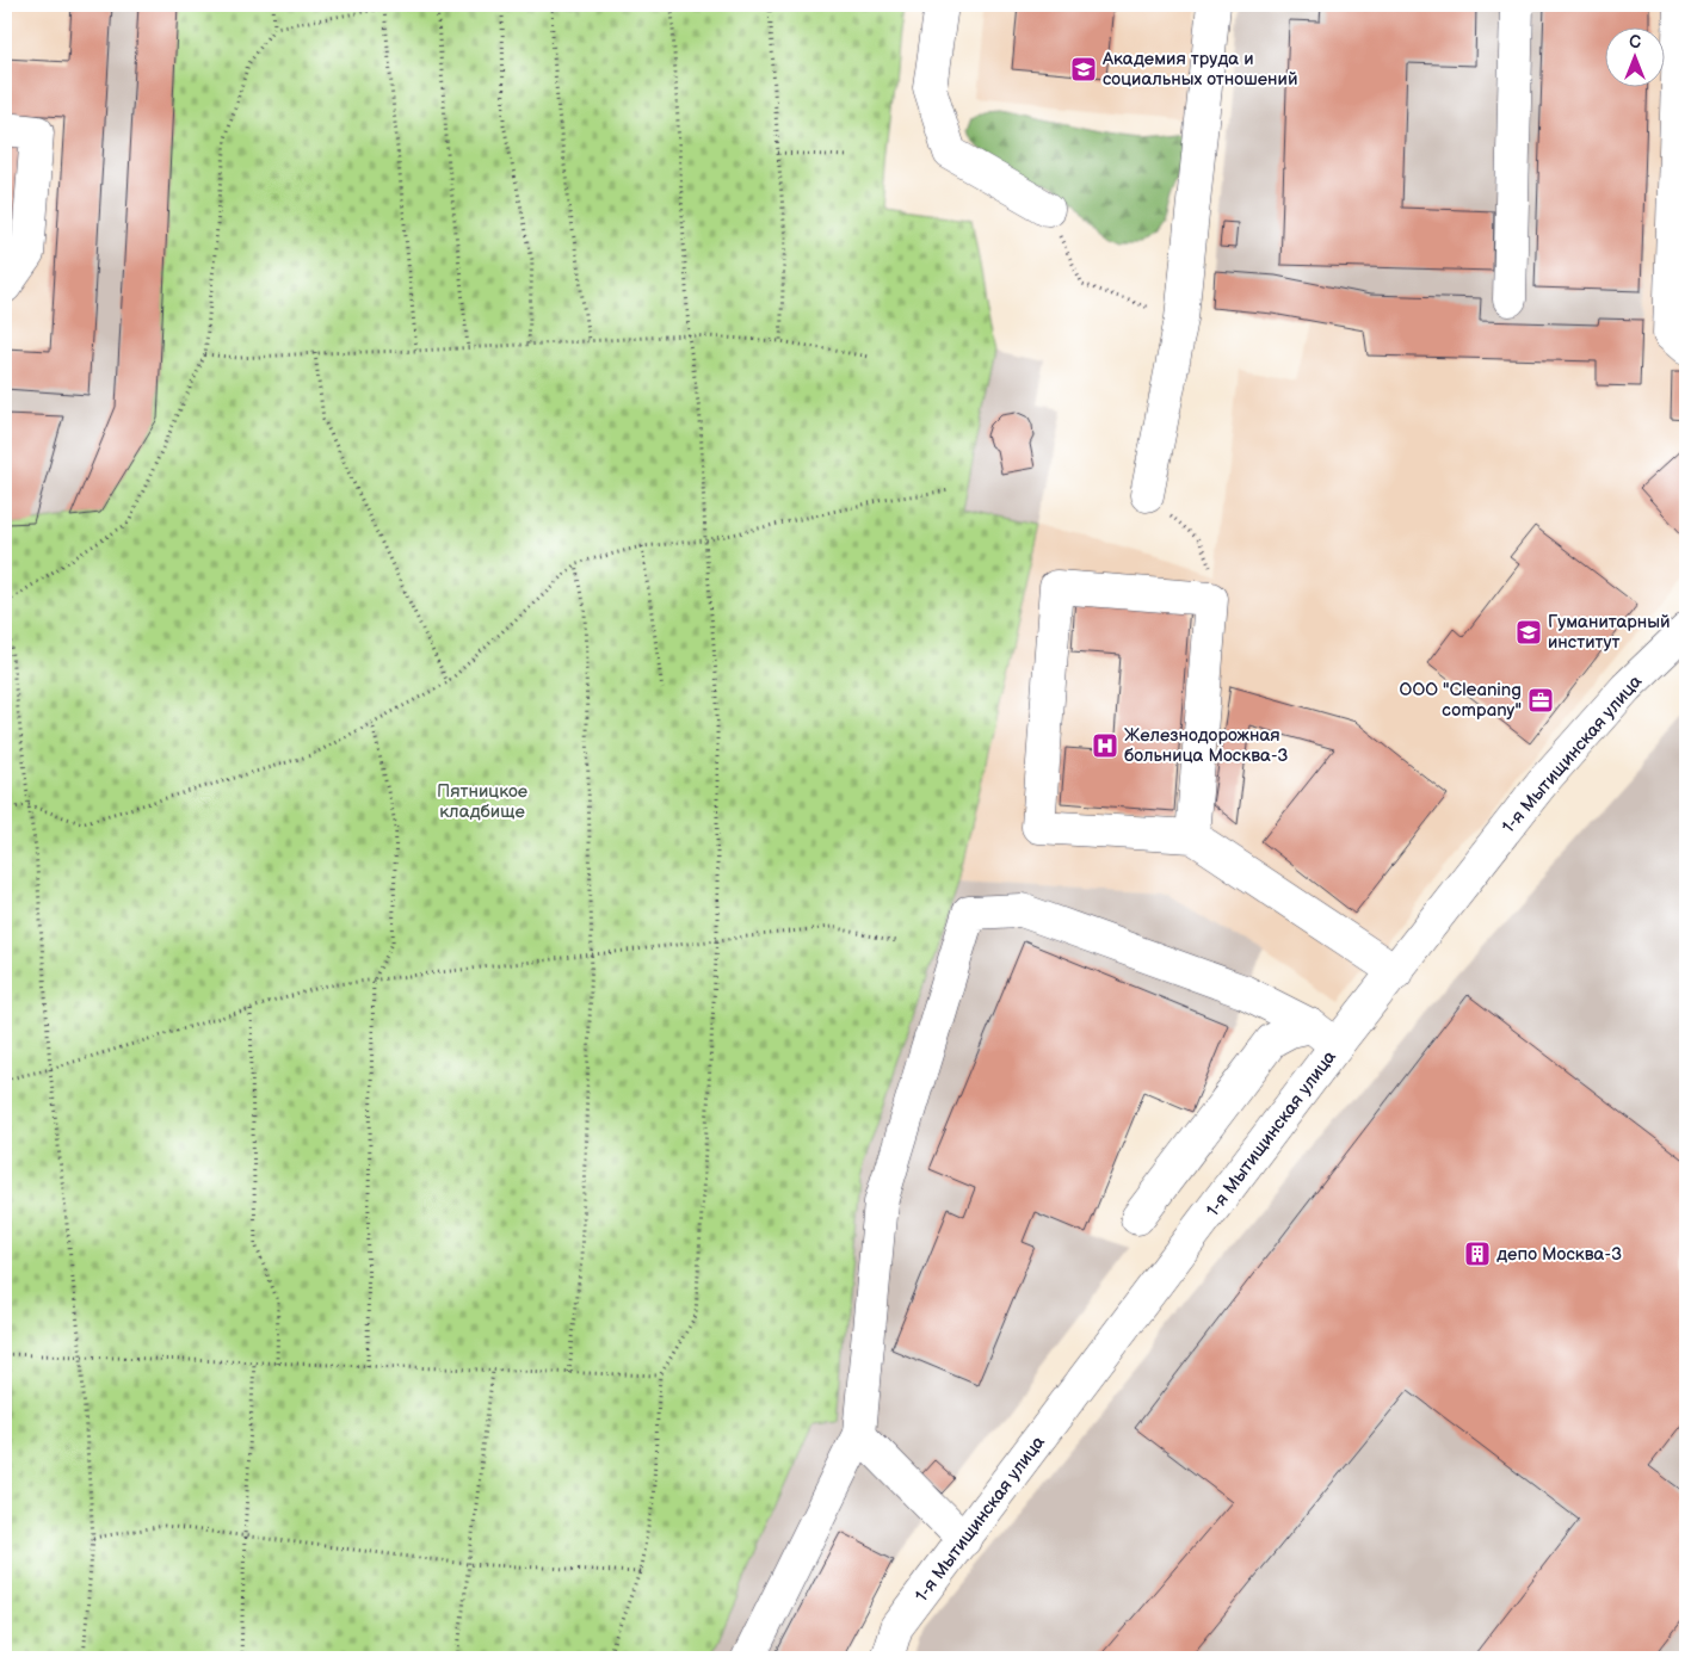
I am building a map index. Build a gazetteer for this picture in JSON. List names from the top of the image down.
{
  "streets": {
    "street": ["1-я Мытищинская улица"]
  },
  "parks": ["Пятницкое кладбище"],
  "places": {
    "school or university": ["Академия труда и социальных отношений", "Гуманитарный институт"],
    "office": ["ООО \"Cleaning company\""],
    "hospital": ["Железнодорожная больница Москва-3"],
    "building": ["депо Москва-3"]
  },
  "north": "top"
}
